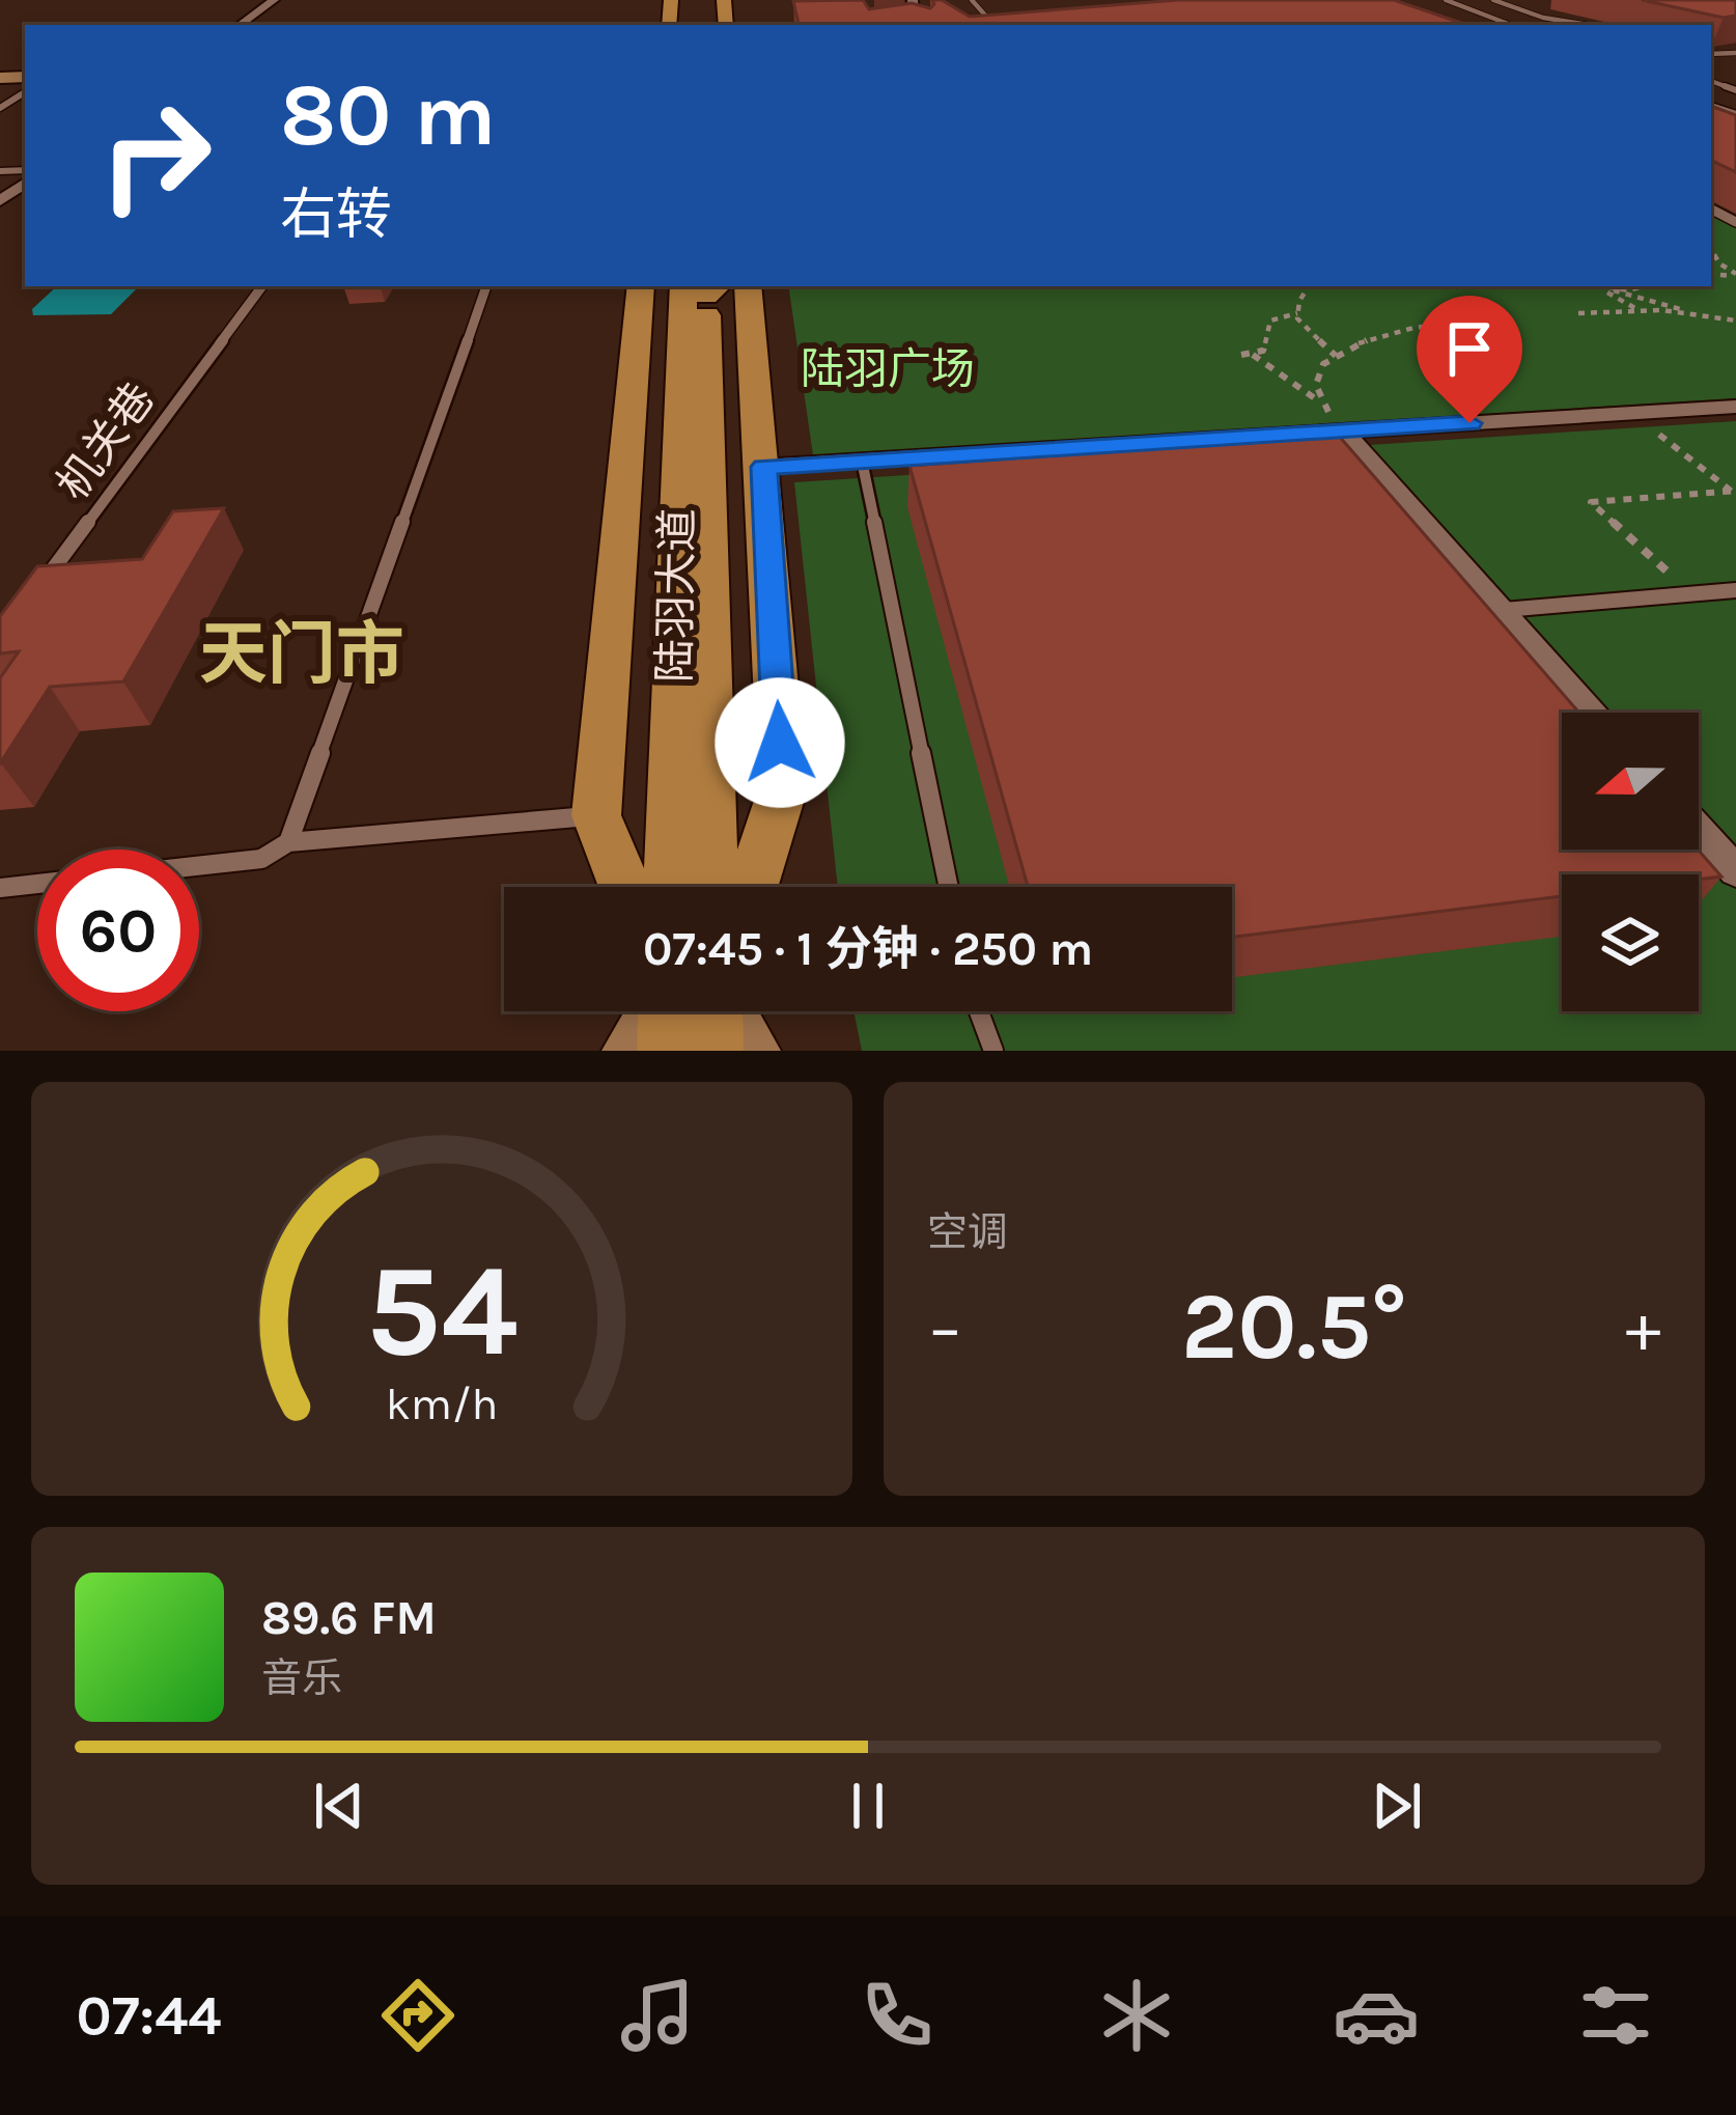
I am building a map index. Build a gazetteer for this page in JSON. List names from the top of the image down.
{
  "streets": {
    "main road": ["陆羽大道"],
    "lane": ["机关巷"]
  },
  "districts": ["天门市"],
  "parks": ["陆羽广场"],
  "north": "left",
  "page": {
    "turn": ["80 m", "右转"],
    "limit": "60",
    "trip": "07:45 · 1 分钟 · 250 m",
    "tile": "空调",
    "heat": ["−", "20.5°", "+"],
    "song": ["89.6 FM", "音乐"],
    "tabs": "07:44",
    "gauge": ["54", "km/h"]
  }
}
